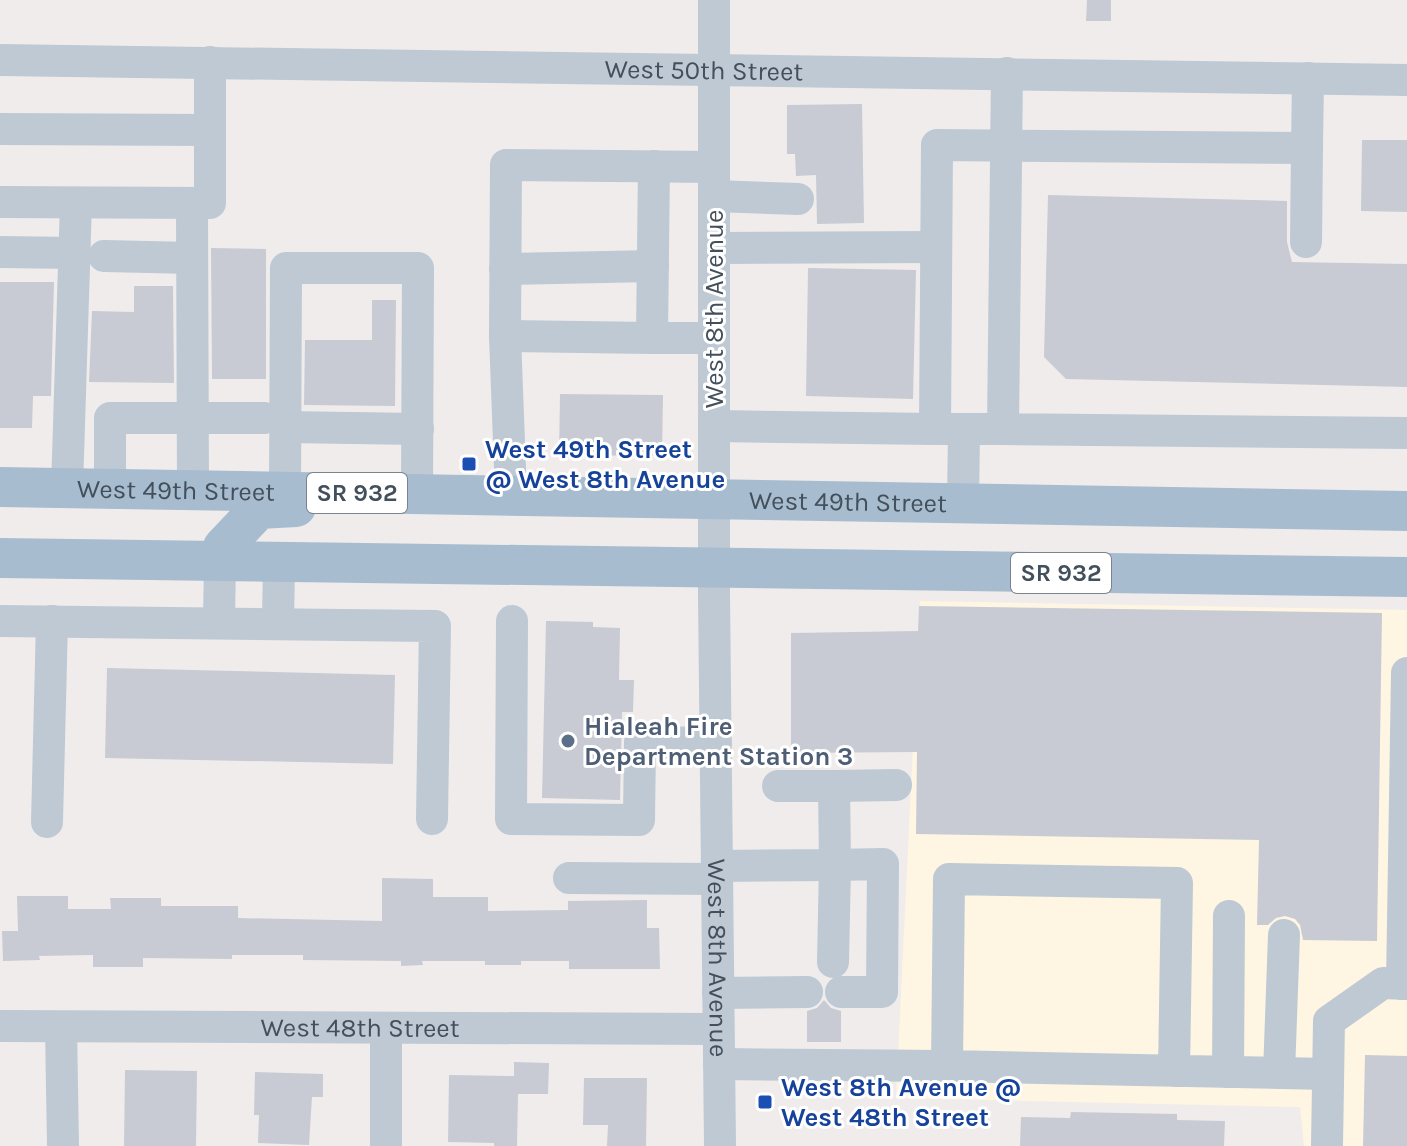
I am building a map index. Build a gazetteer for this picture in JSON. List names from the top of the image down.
{
  "streets": {
    "main road": ["West 49th Street", "SR 932"],
    "street": ["West 50th Street", "West 8th Avenue", "West 48th Street"]
  },
  "crossings": [
    ["West 50th Street", "West 8th Avenue"],
    ["West 8th Avenue", "West 49th Street"],
    ["West 8th Avenue", "SR 932"],
    ["West 8th Avenue", "West 48th Street"]
  ],
  "places": {
    "transit": ["West 49th Street @ West 8th Avenue", "West 8th Avenue @ West 48th Street"],
    "other": ["Hialeah Fire Department Station 3"]
  }
}
